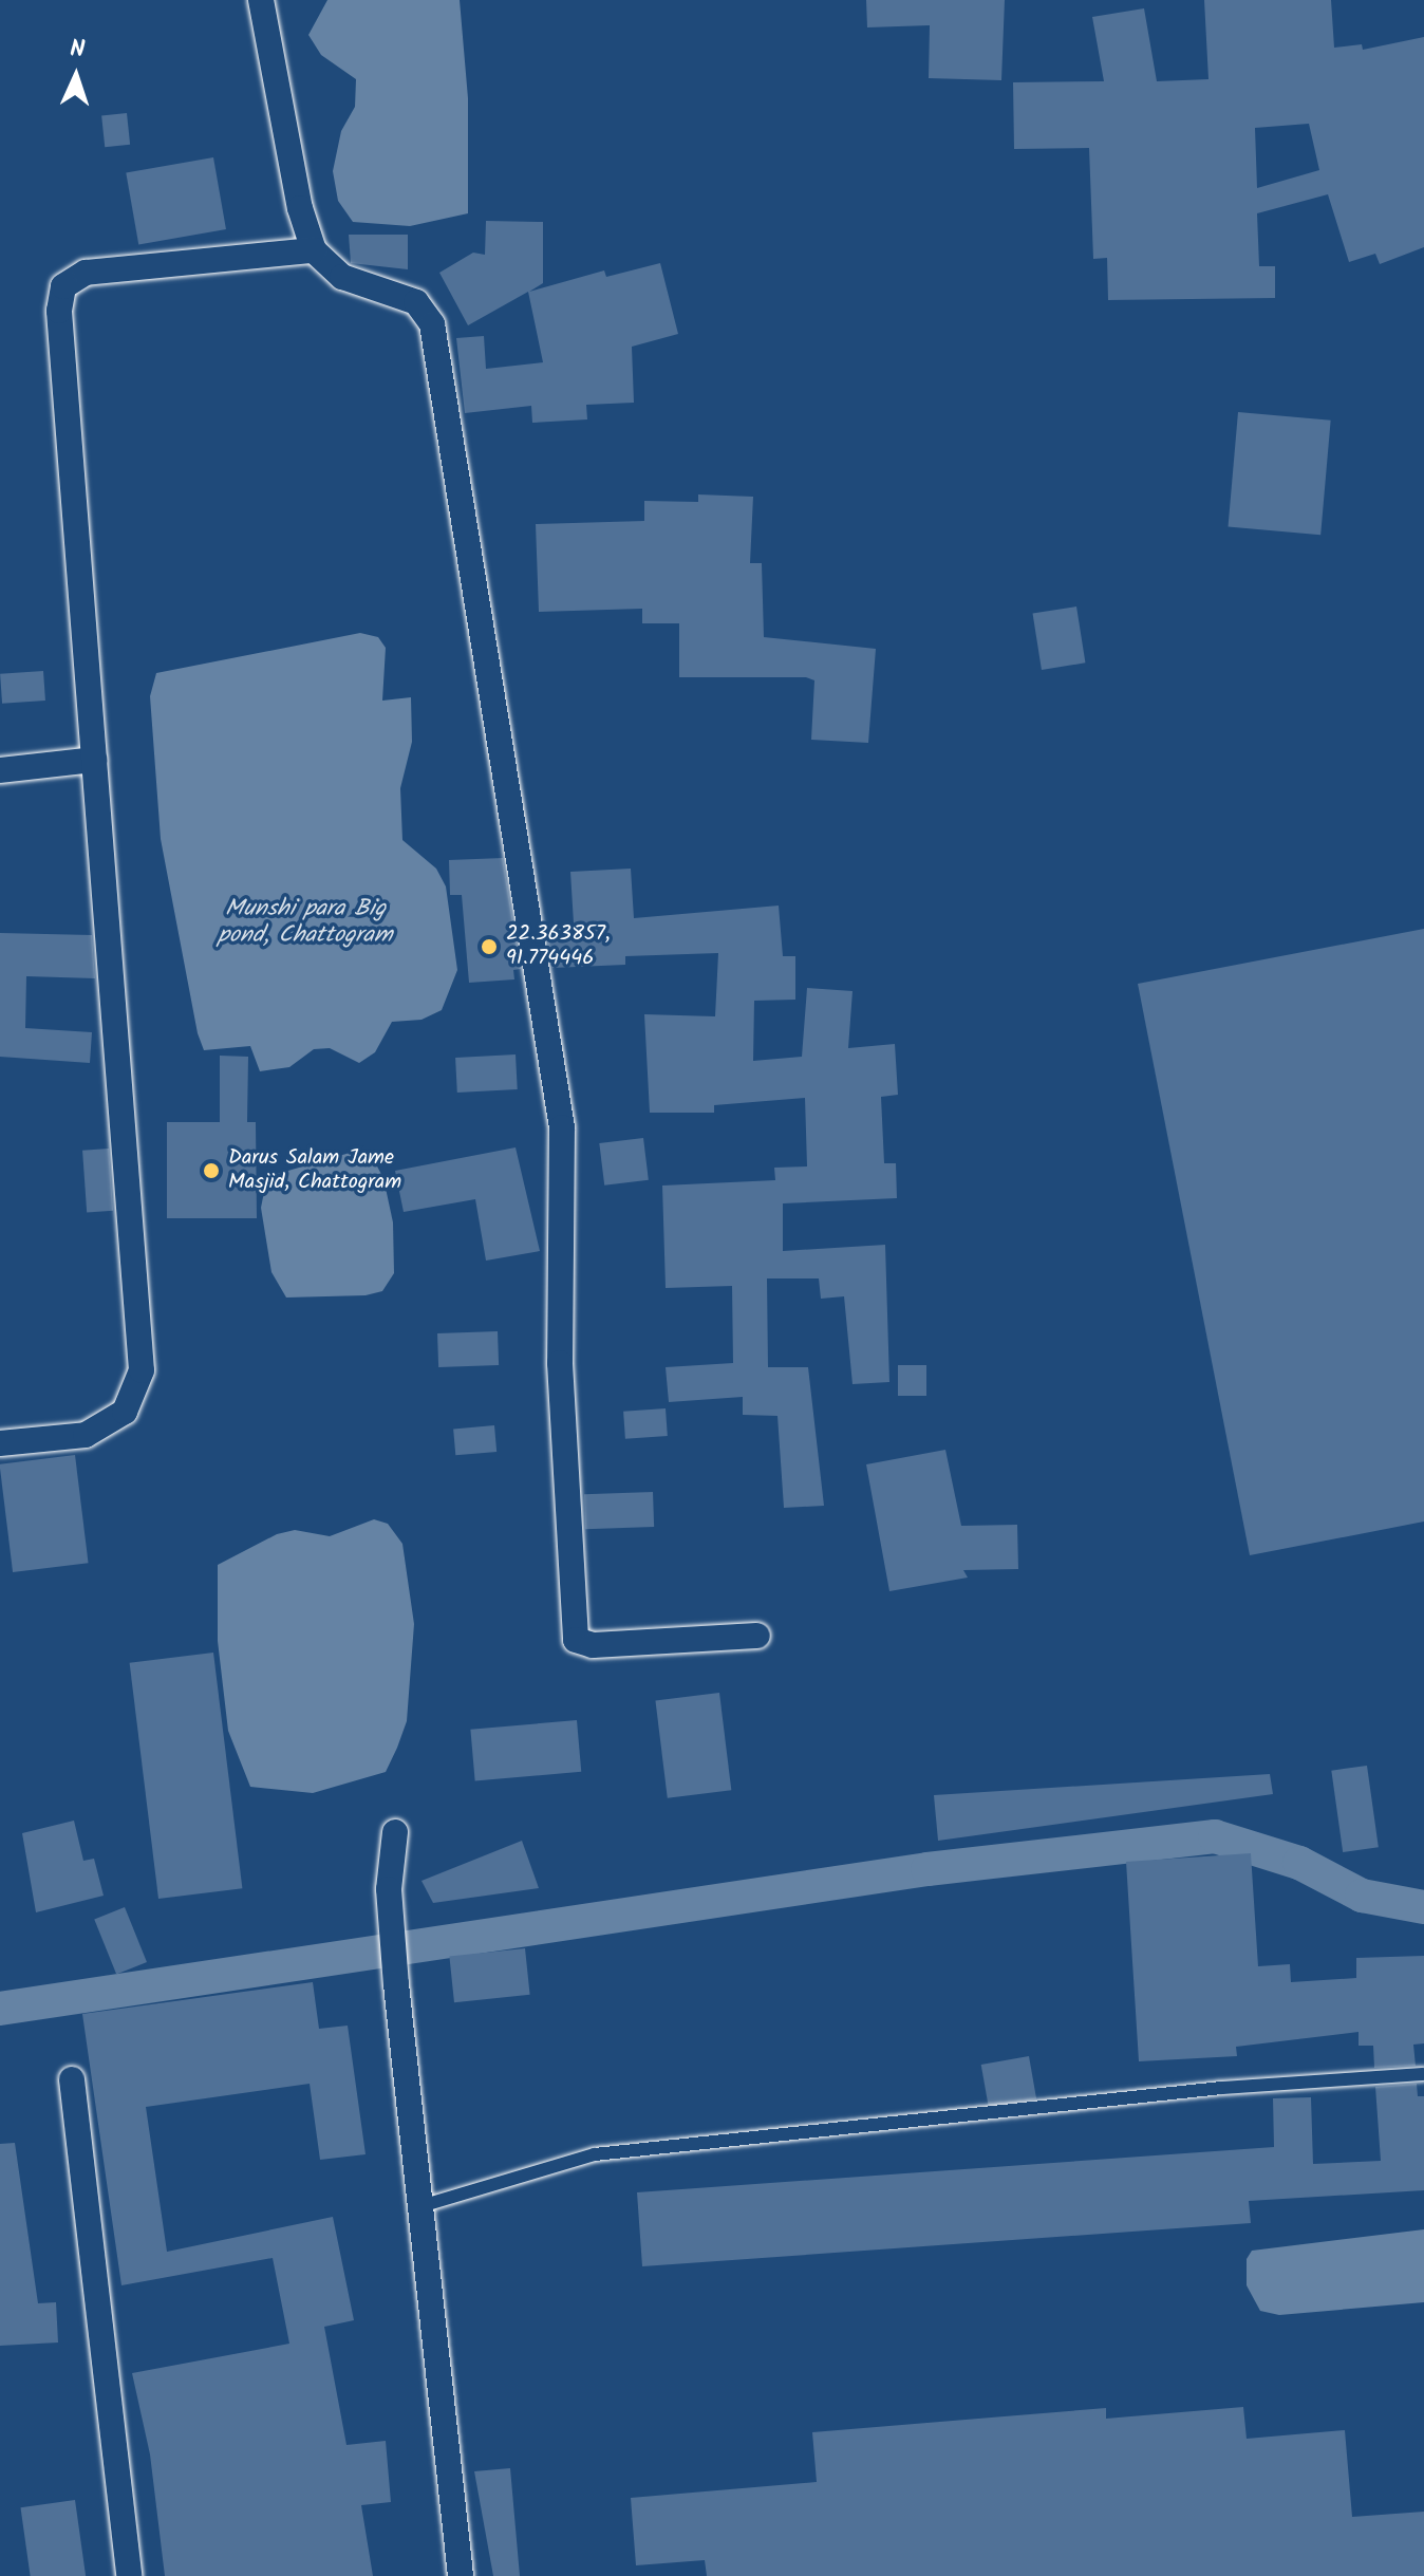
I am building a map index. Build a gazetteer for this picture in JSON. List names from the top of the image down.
{
  "water": ["Munshi para Big pond, Chattogram"],
  "places": ["22.363857, 91.774446", "Darus Salam Jame Masjid, Chattogram"],
  "north": "top"
}
